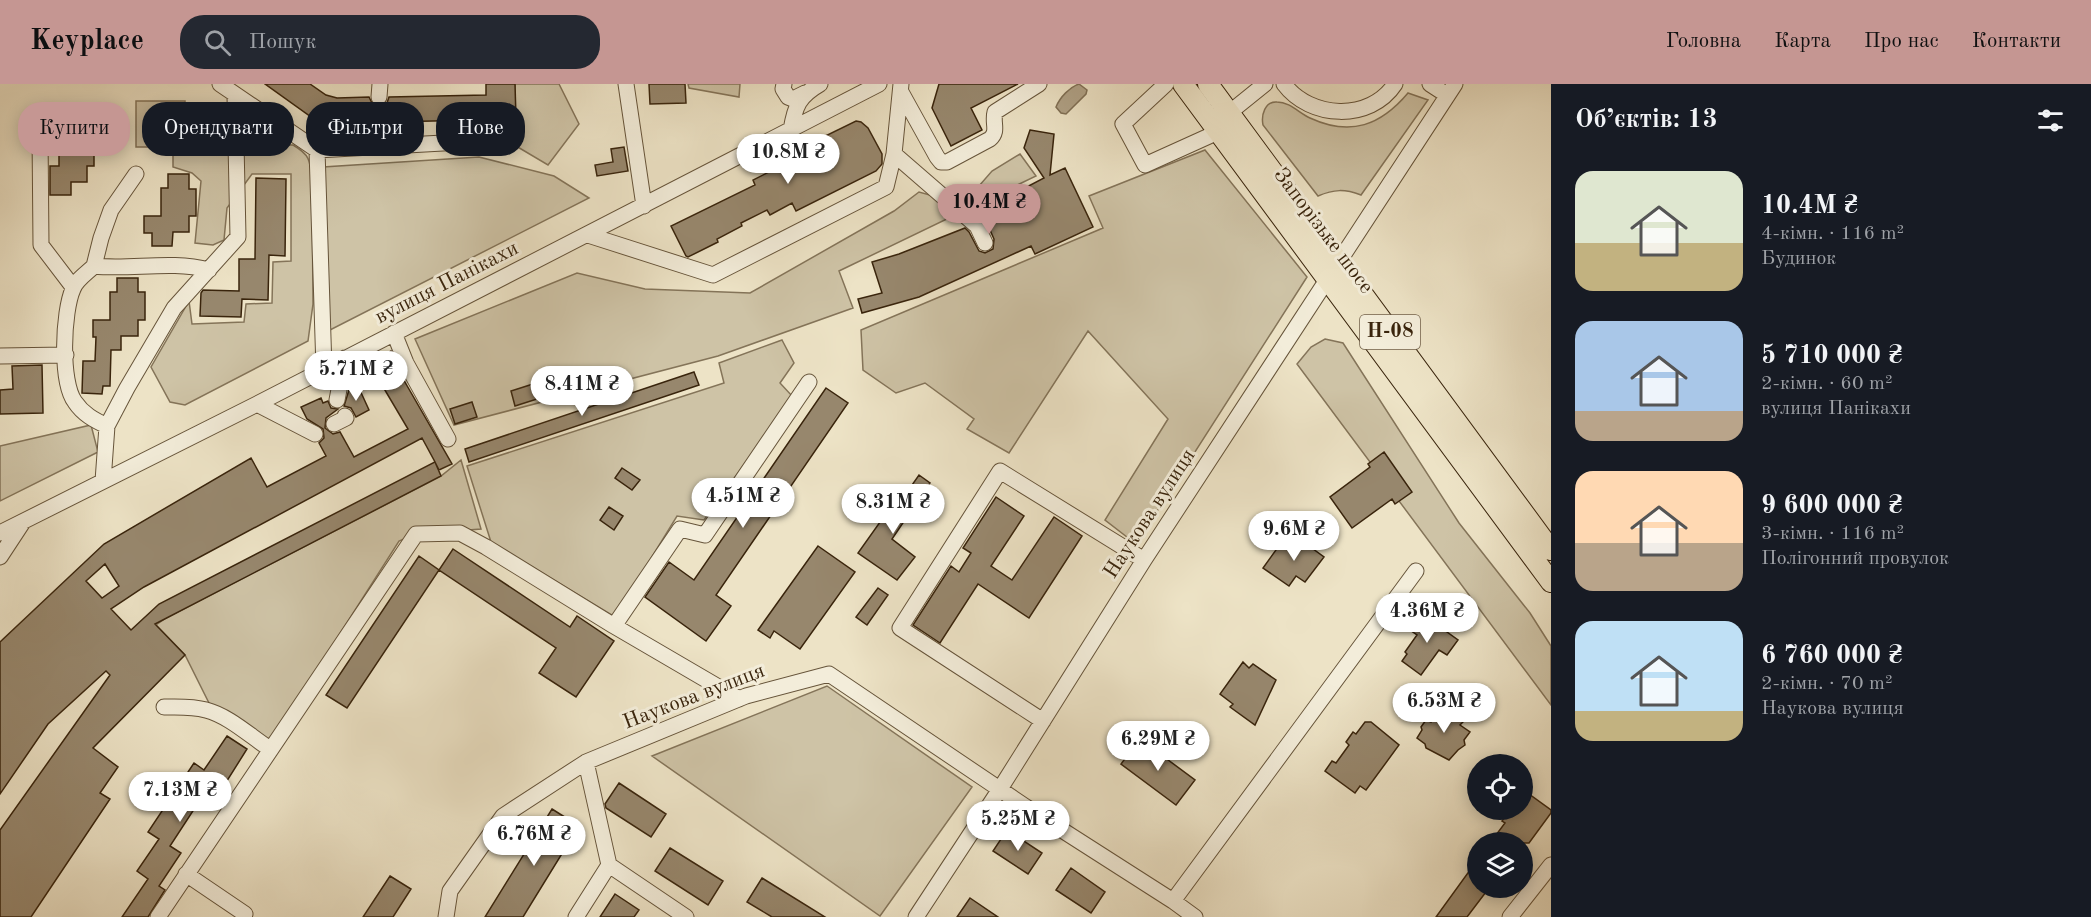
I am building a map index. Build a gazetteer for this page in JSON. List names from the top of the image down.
{
  "streets": {
    "main road": ["Запорізьке шосе", "Н-08"],
    "street": ["вулиця Панікахи", "Наукова вулиця"]
  },
  "crossings": [
    ["Запорізьке шосе", "Наукова вулиця"]
  ],
  "page": {
    "header": "Keyplace",
    "search": "Пошук",
    "nav": [
      "Головна",
      "Карта",
      "Про нас",
      "Контакти"
    ],
    "heading": "Об’єктів: 13",
    "chip": [
      "Купити",
      "Орендувати",
      "Фільтри",
      "Нове"
    ],
    "price": [
      "10.8M ₴",
      "10.4M ₴",
      "5.71M ₴",
      "8.41M ₴",
      "4.51M ₴",
      "8.31M ₴",
      "9.6M ₴",
      "4.36M ₴",
      "6.53M ₴",
      "6.29M ₴",
      "7.13M ₴",
      "5.25M ₴",
      "6.76M ₴"
    ],
    "list": [
      {
        "name": "10.4M ₴",
        "note": "4-кімн. · 116 m² · Будинок"
      },
      {
        "name": "5 710 000 ₴",
        "note": "2-кімн. · 60 m² · вулиця Панікахи"
      },
      {
        "name": "9 600 000 ₴",
        "note": "3-кімн. · 116 m² · Полігонний провулок"
      },
      {
        "name": "6 760 000 ₴",
        "note": "2-кімн. · 70 m² · Наукова вулиця"
      }
    ]
  }
}
